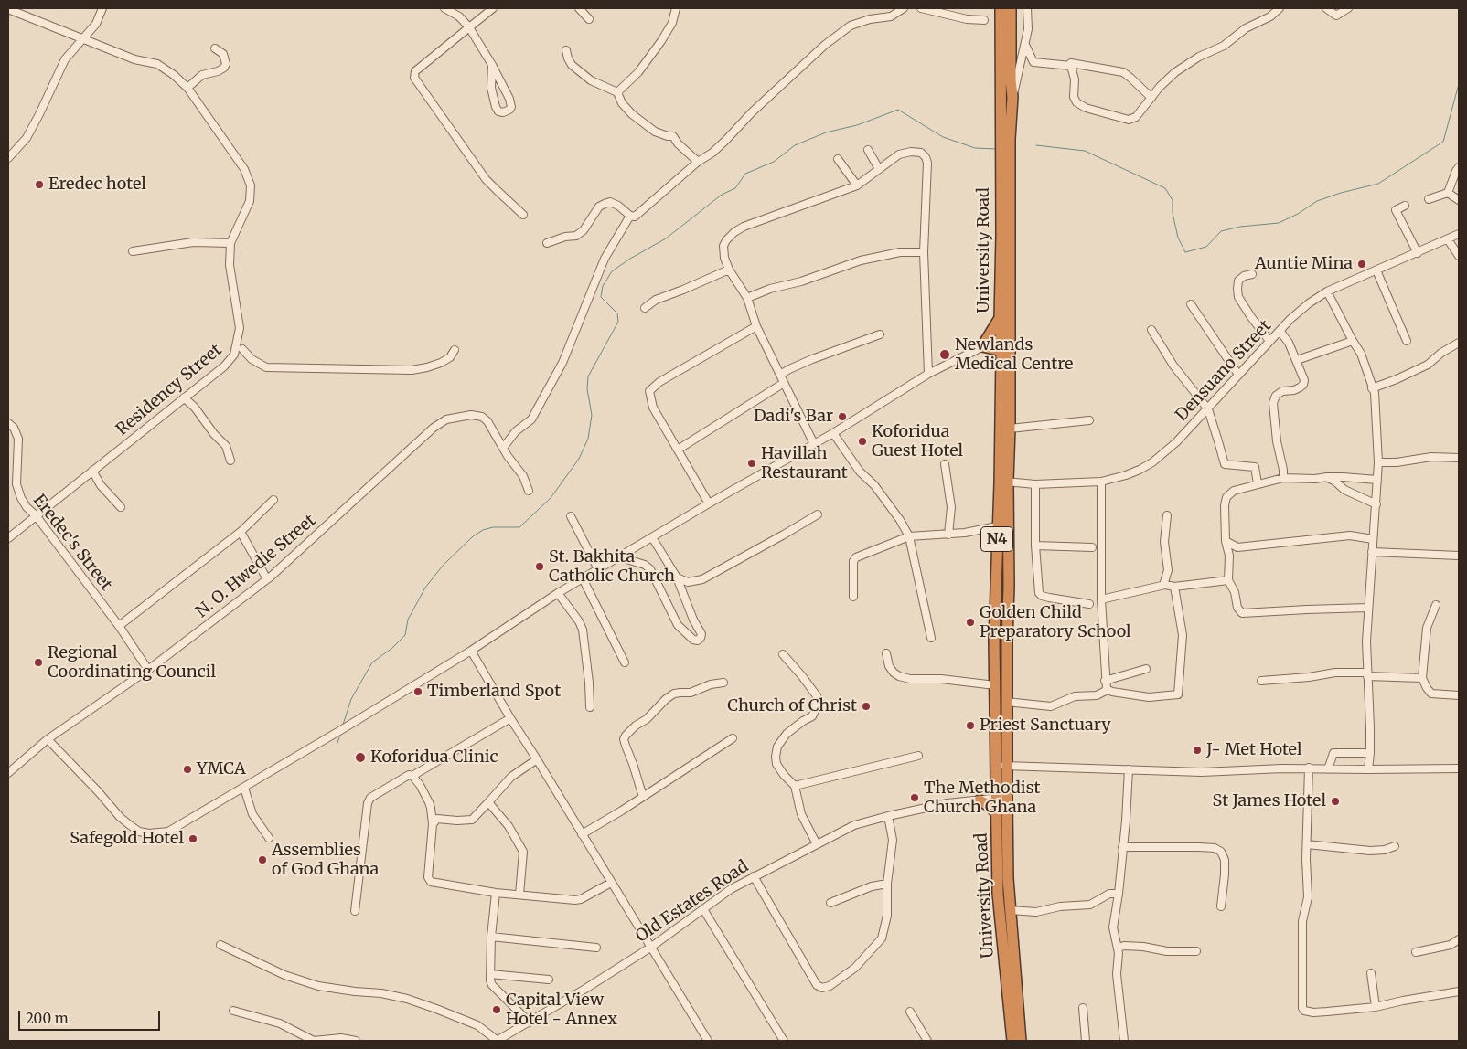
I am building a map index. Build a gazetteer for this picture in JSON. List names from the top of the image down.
{
  "streets": {
    "highway": ["University Road", "N4"],
    "street": [
      "Densuano Street",
      "Residency Street",
      "Eredec's Street",
      "N. O. Hwedie Street",
      "Old Estates Road"
    ]
  },
  "crossings": [
    ["University Road", "Densuano Street"],
    ["University Road", "Old Estates Road"],
    ["Residency Street", "Eredec's Street"],
    ["Eredec's Street", "N. O. Hwedie Street"]
  ],
  "places": [
    "Eredec hotel",
    "Auntie Mina",
    "Newlands Medical Centre",
    "Dadi's Bar",
    "Koforidua Guest Hotel",
    "Havillah Restaurant",
    "St. Bakhita Catholic Church",
    "Golden Child Preparatory School",
    "Regional Coordinating Council",
    "Timberland Spot",
    "Church of Christ",
    "Priest Sanctuary",
    "J- Met Hotel",
    "Koforidua Clinic",
    "YMCA",
    "The Methodist Church Ghana",
    "St James Hotel",
    "Safegold Hotel",
    "Assemblies of God Ghana",
    "Capital View Hotel - Annex"
  ],
  "scale_bar": "200 m"
}
